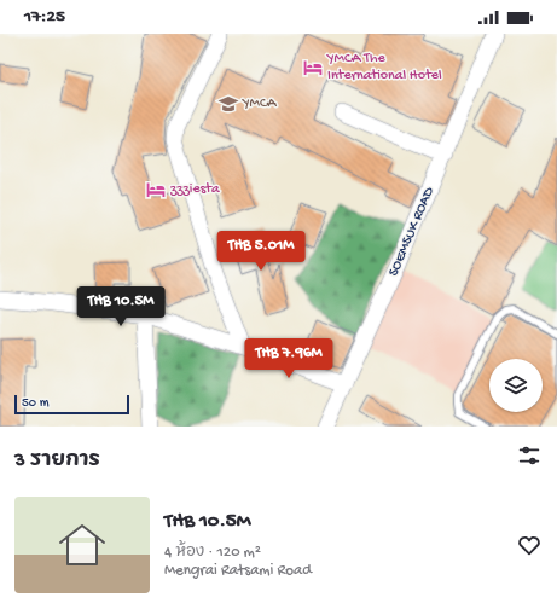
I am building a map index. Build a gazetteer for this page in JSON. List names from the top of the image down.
{
  "streets": {
    "street": ["SOEMSUK ROAD"]
  },
  "places": {
    "hotel": ["YMCA The International Hotel", "zzziesta"],
    "school or university": ["YMCA"]
  },
  "scale_bar": "50 m",
  "page": {
    "status": "17:25",
    "price": ["THB 5.01M", "THB 10.5M", "THB 7.96M"],
    "scale": "50 m",
    "heading": "3 รายการ",
    "list": [
      {
        "name": "THB 10.5M",
        "note": "4 ห้อง · 120 m² · Mengrai Ratsami Road"
      }
    ]
  }
}
